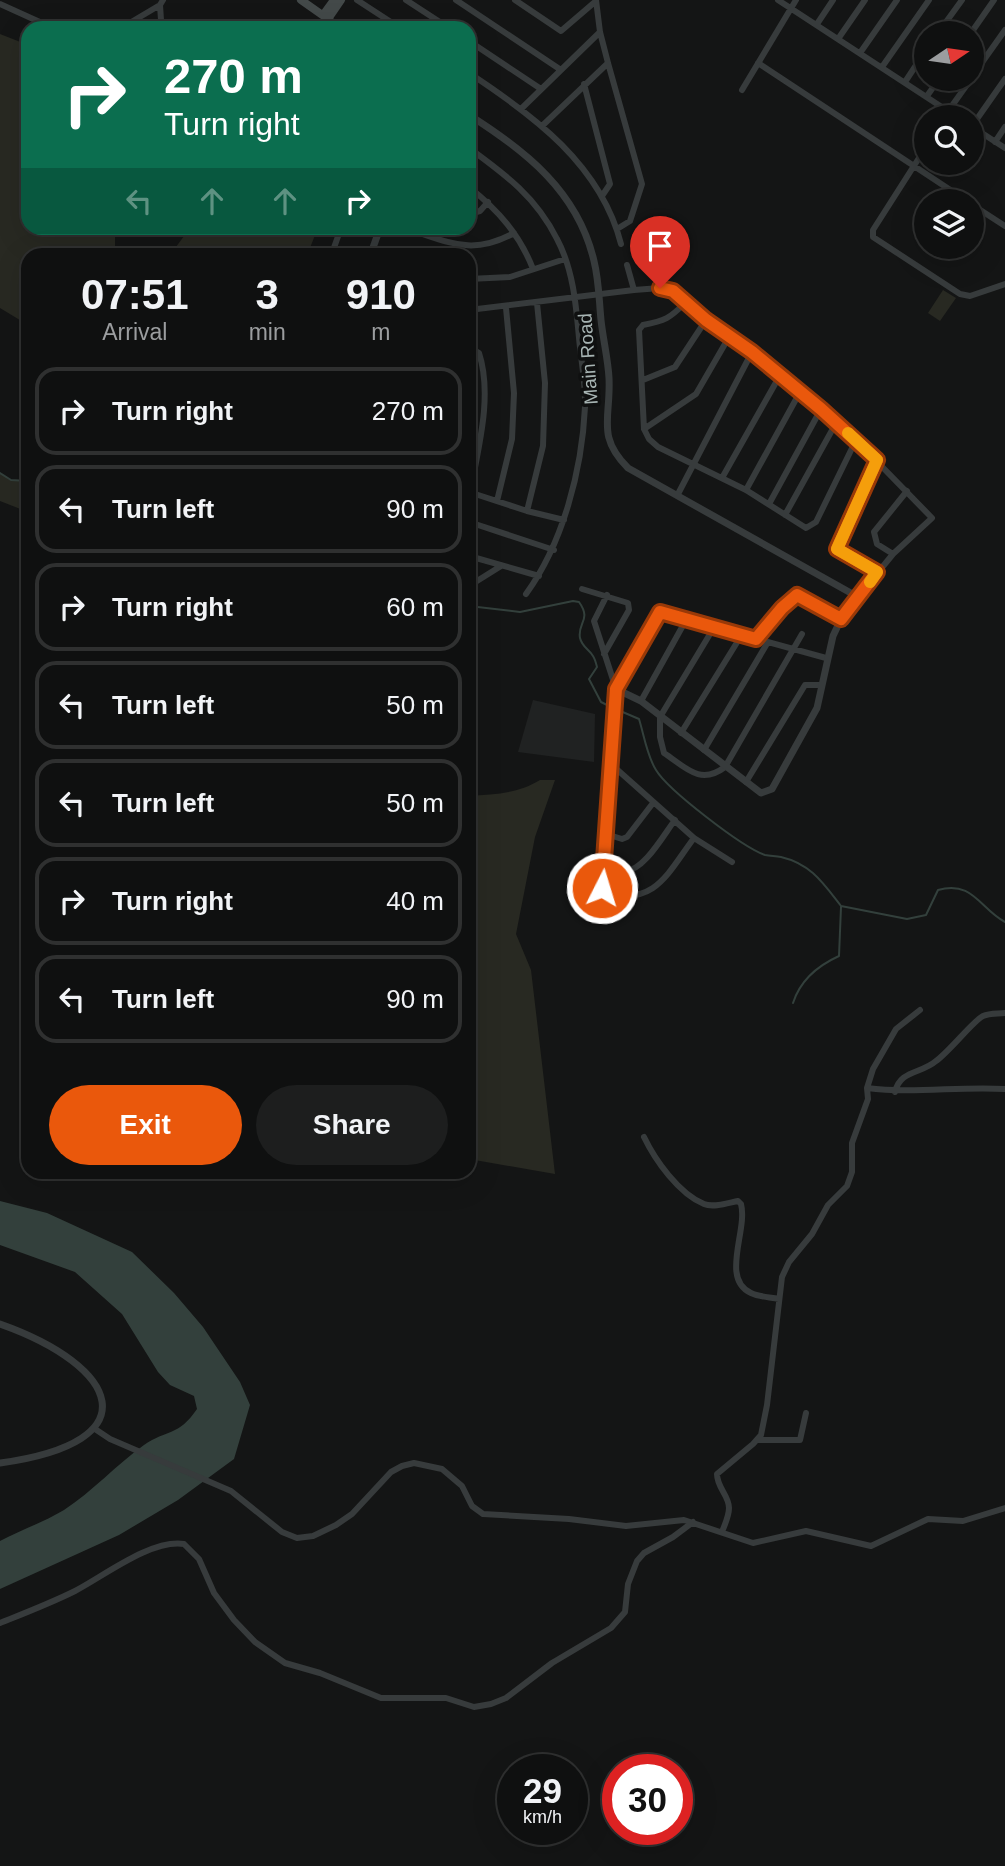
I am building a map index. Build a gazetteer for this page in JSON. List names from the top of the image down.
{
  "streets": {
    "street": ["Main Road"]
  },
  "north": "right",
  "page": {
    "turn": ["270 m", "Turn right"],
    "eta": [
      "07:51",
      "Arrival",
      "3",
      "min",
      "910",
      "m"
    ],
    "list": [
      {
        "name": "Turn right",
        "value": "270 m"
      },
      {
        "name": "Turn left",
        "value": "90 m"
      },
      {
        "name": "Turn right",
        "value": "60 m"
      },
      {
        "name": "Turn left",
        "value": "50 m"
      },
      {
        "name": "Turn left",
        "value": "50 m"
      },
      {
        "name": "Turn right",
        "value": "40 m"
      },
      {
        "name": "Turn left",
        "value": "90 m"
      }
    ],
    "buttons": ["Exit", "Share"],
    "speed": "29 km/h",
    "limit": "30"
  }
}
